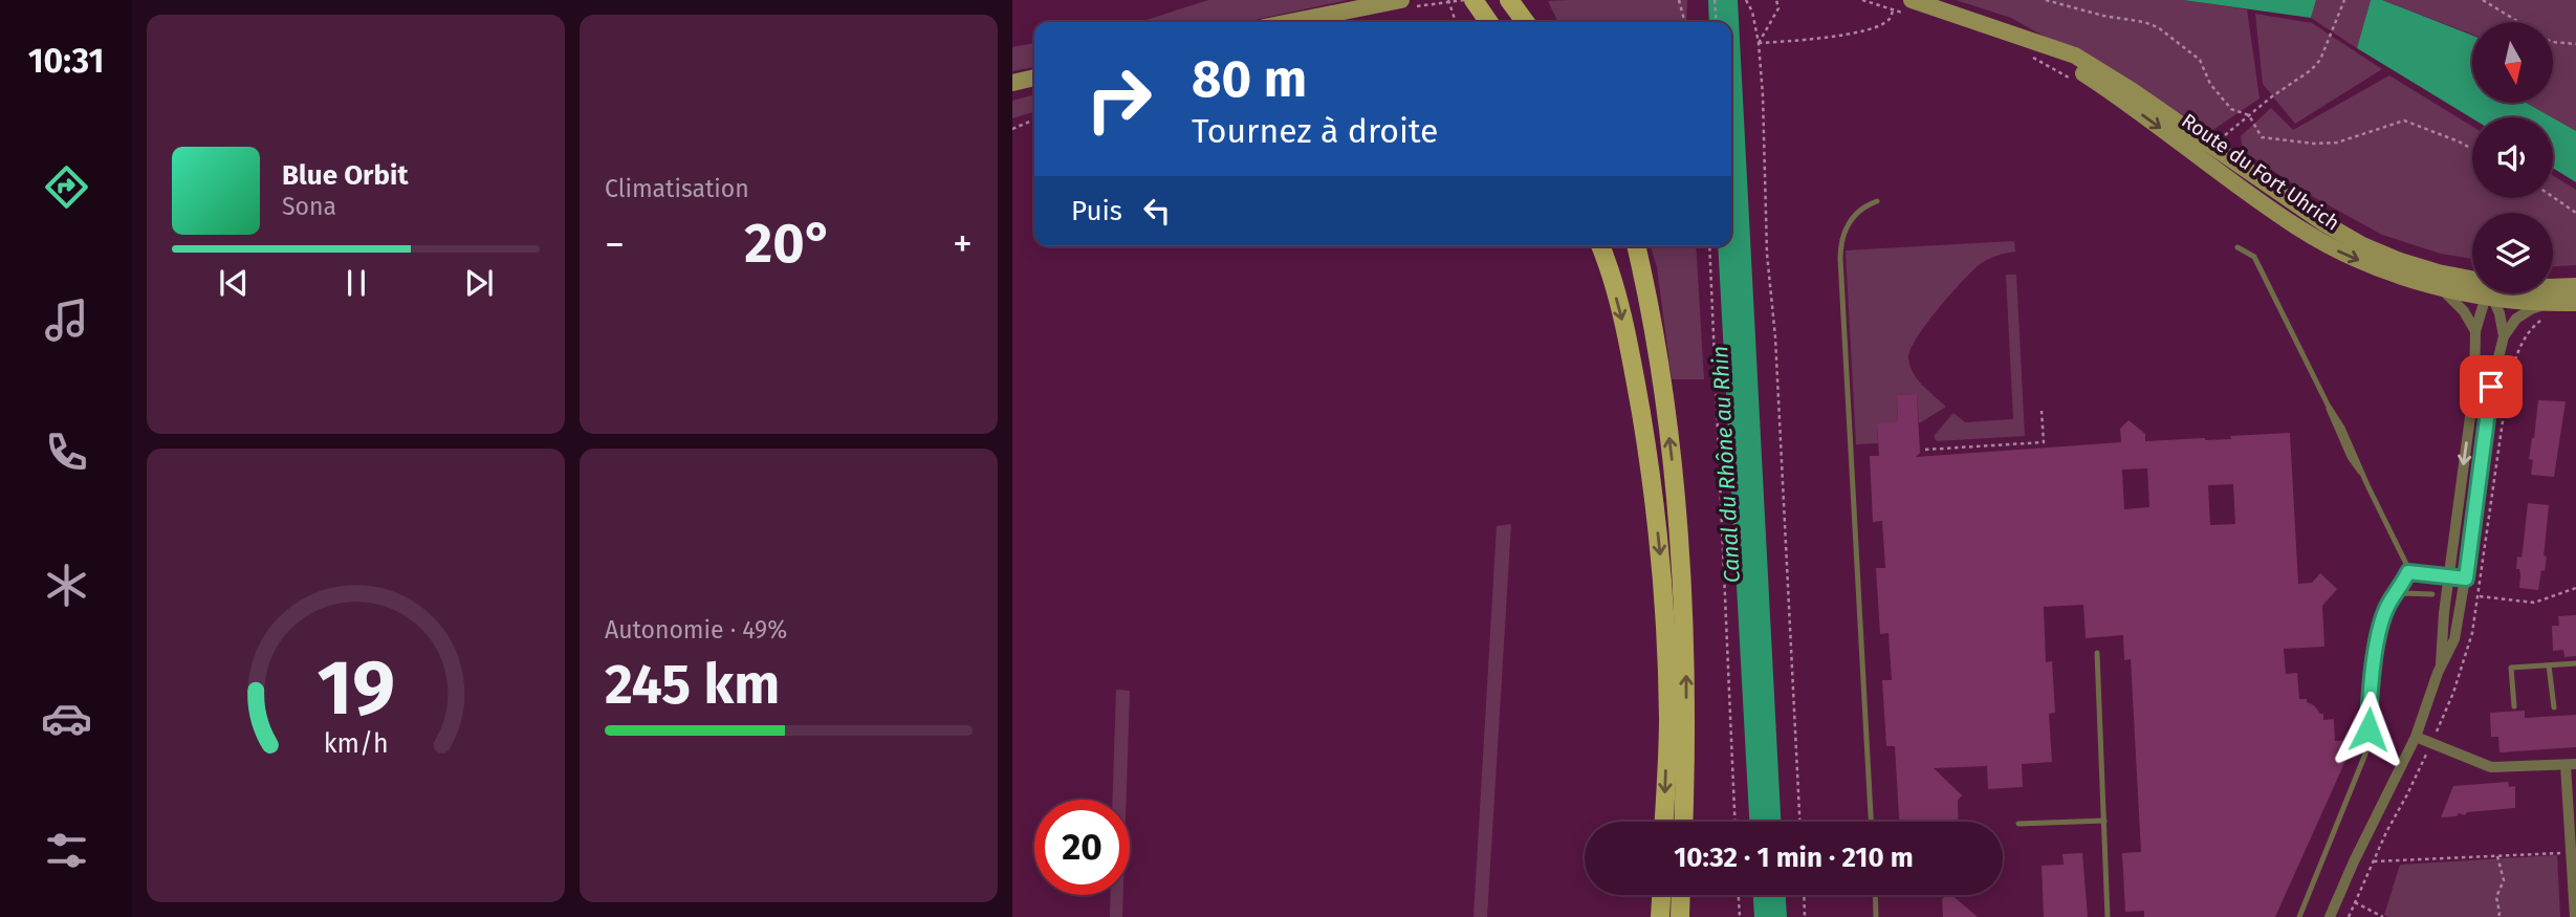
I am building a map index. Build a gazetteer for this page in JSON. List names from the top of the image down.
{
  "streets": {
    "street": ["Route du Fort Uhrich"]
  },
  "water": ["Canal du Rhône au Rhin"],
  "north": "bottom",
  "page": {
    "tabs": "10:31",
    "tile": [
      "Climatisation",
      ["Autonomie · 49%", "245 km"]
    ],
    "turn": ["80 m", "Tournez à droite"],
    "song": ["Blue Orbit", "Sona"],
    "then": "Puis",
    "heat": ["−", "20°", "+"],
    "limit": "20",
    "trip": "10:32 · 1 min · 210 m",
    "gauge": ["19", "km/h"]
  }
}
